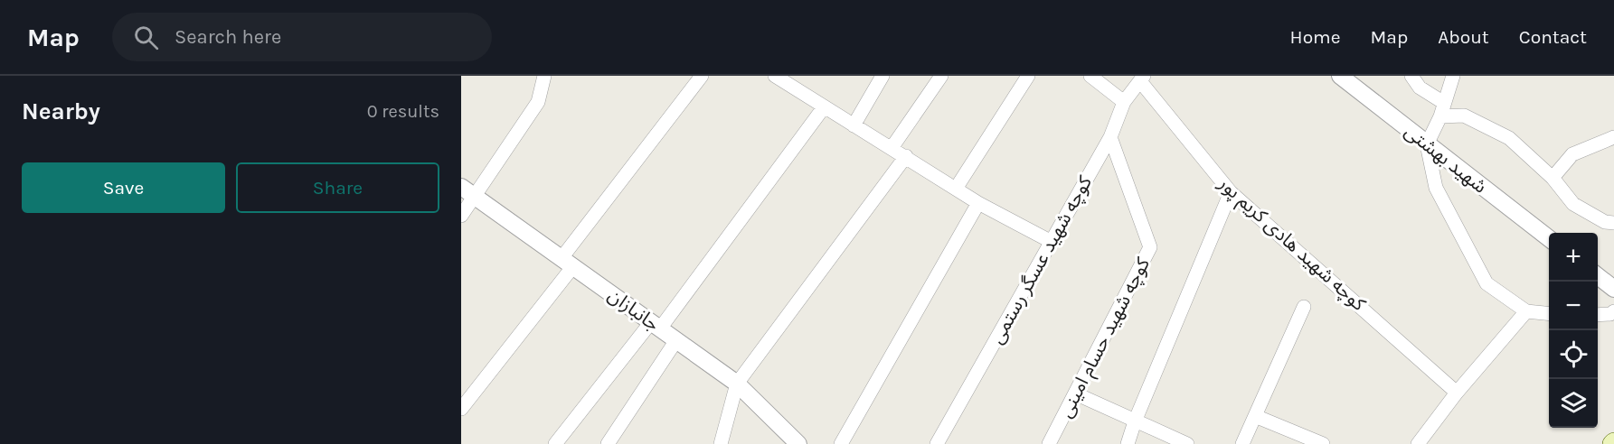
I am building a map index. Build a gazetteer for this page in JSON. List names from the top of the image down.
{
  "streets": {
    "street": [
      "شهید بهشتی",
      "کوچه شهید هادی کریم پور",
      "کوچه شهید عسگر رستمی",
      "جانبازان",
      "کوچه شهید حسام امینی"
    ]
  },
  "crossings": [
    ["کوچه شهید هادی کریم پور", "کوچه شهید عسگر رستمی"],
    ["کوچه شهید عسگر رستمی", "کوچه شهید حسام امینی"]
  ],
  "page": {
    "header": "Map",
    "search": "Search here",
    "nav": [
      "Home",
      "Map",
      "About",
      "Contact"
    ],
    "heading": ["Nearby", "0 results"],
    "buttons": ["Save", "Share"],
    "map_buttons": ["+", "−"]
  }
}
